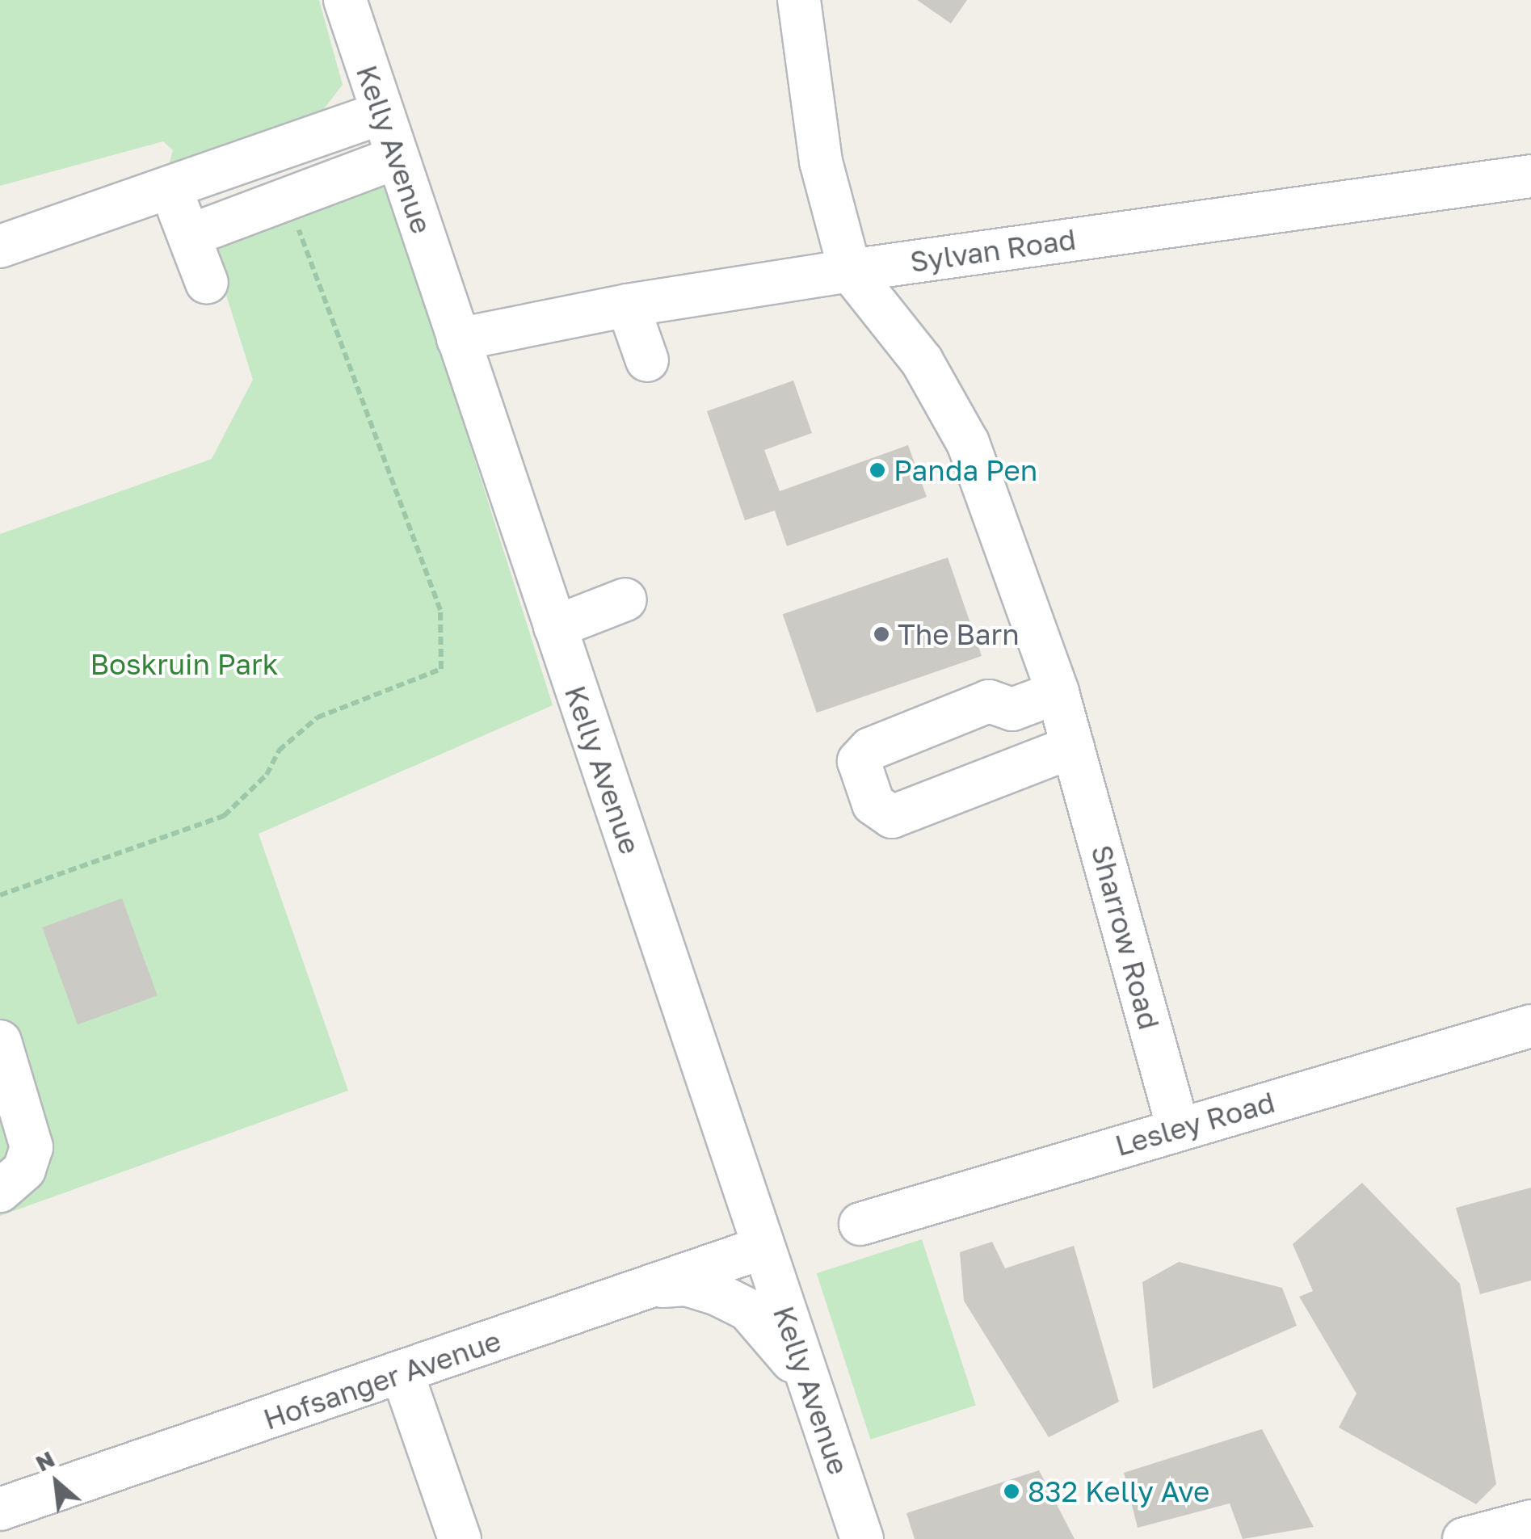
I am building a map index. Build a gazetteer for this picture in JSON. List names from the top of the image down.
{
  "streets": {
    "street": [
      "Kelly Avenue",
      "Sylvan Road",
      "Sharrow Road",
      "Lesley Road",
      "Hofsanger Avenue"
    ]
  },
  "crossings": [
    ["Kelly Avenue", "Sylvan Road"],
    ["Kelly Avenue", "Hofsanger Avenue"],
    ["Sylvan Road", "Sharrow Road"],
    ["Sharrow Road", "Lesley Road"]
  ],
  "parks": ["Boskruin Park"],
  "places": ["Panda Pen", "The Barn", "832 Kelly Ave"],
  "north": "top left"
}
